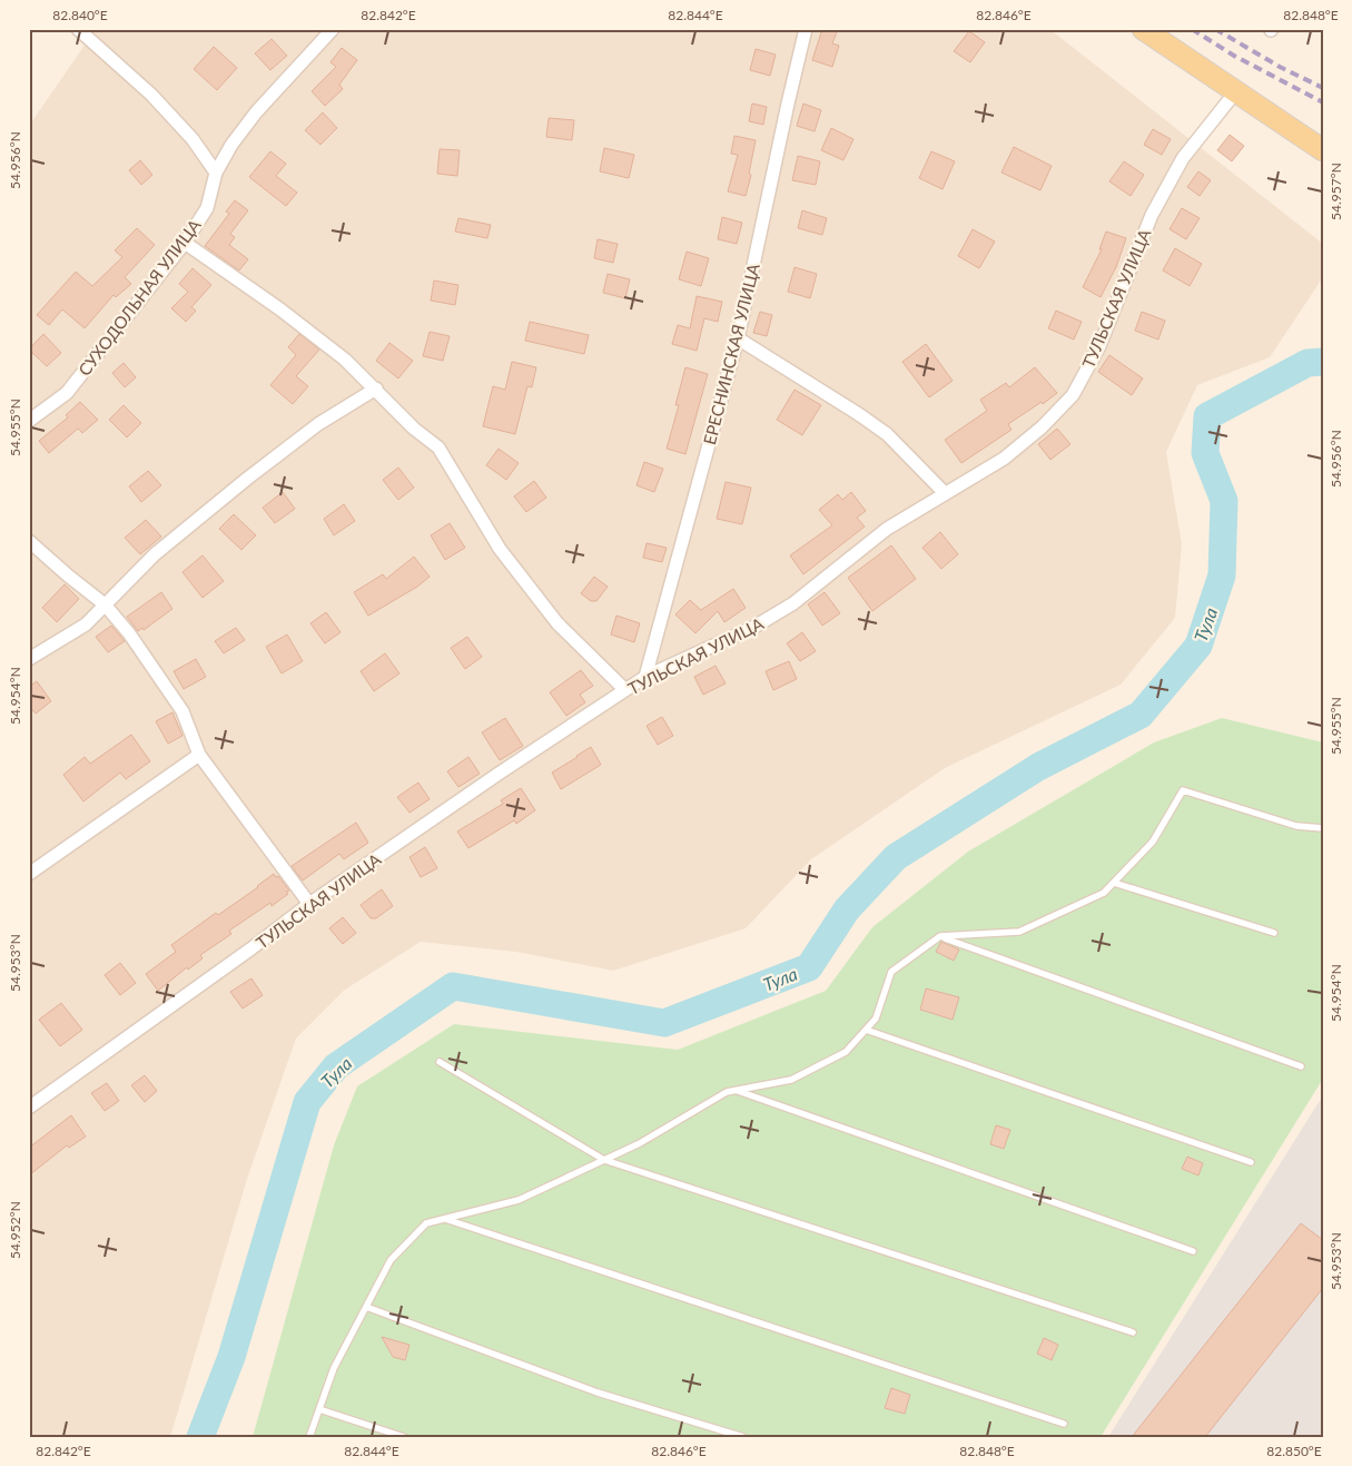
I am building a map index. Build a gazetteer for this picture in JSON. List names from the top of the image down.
{
  "streets": {
    "street": ["СУХОДОЛЬНАЯ УЛИЦА", "ТУЛЬСКАЯ УЛИЦА", "ЕРЕСНИНСКАЯ УЛИЦА"]
  },
  "crossings": [
    ["ТУЛЬСКАЯ УЛИЦА", "ЕРЕСНИНСКАЯ УЛИЦА"]
  ],
  "water": ["Тула"],
  "coordinates": [
    "82.840°E",
    "82.842°E",
    "82.844°E",
    "82.846°E",
    "82.848°E",
    "54.956°N",
    "54.957°N",
    "54.955°N",
    "54.954°N",
    "54.953°N",
    "54.952°N",
    "82.850°E"
  ]
}
